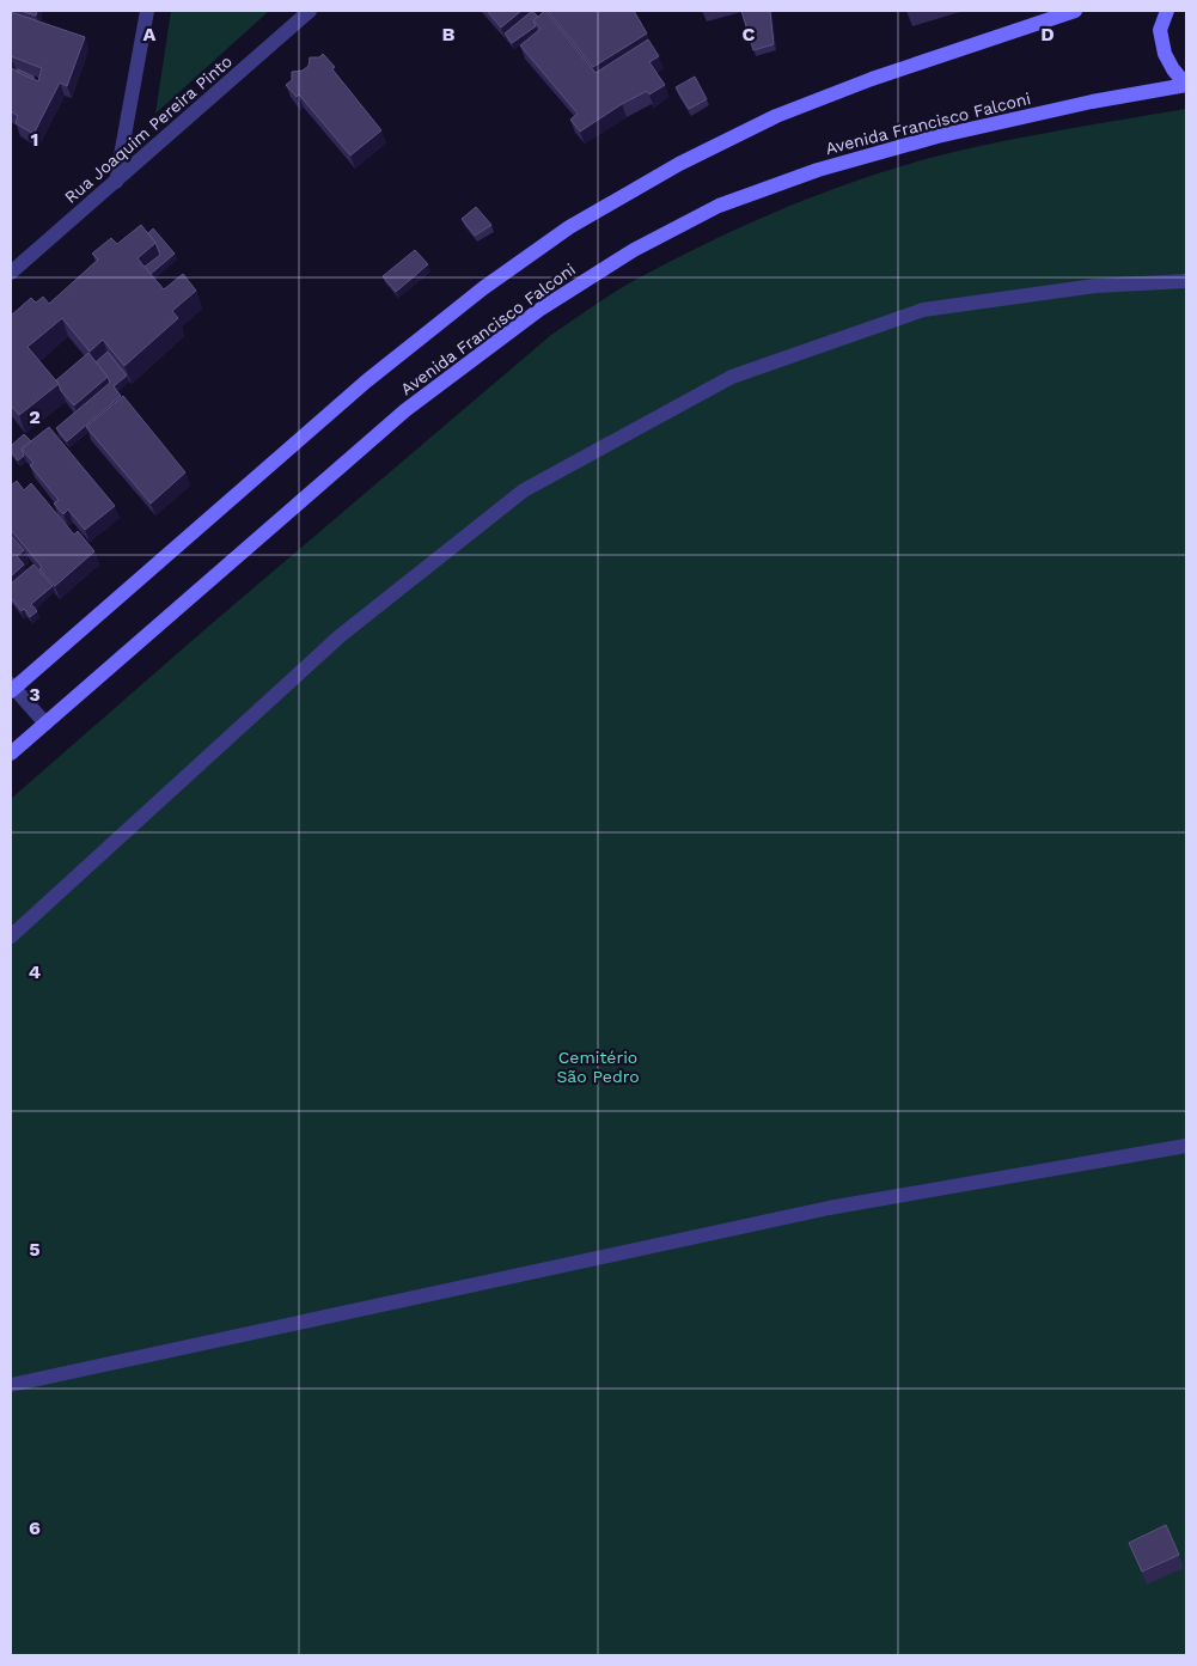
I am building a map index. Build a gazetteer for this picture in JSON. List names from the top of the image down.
{
  "streets": {
    "main road": ["Avenida Francisco Falconi"],
    "street": ["Rua Joaquim Pereira Pinto"]
  },
  "parks": ["Cemitério São Pedro"],
  "grid": {
    "columns": [
      "A",
      "B",
      "C",
      "D"
    ],
    "rows": [
      "1",
      "2",
      "3",
      "4",
      "5",
      "6"
    ]
  }
}
